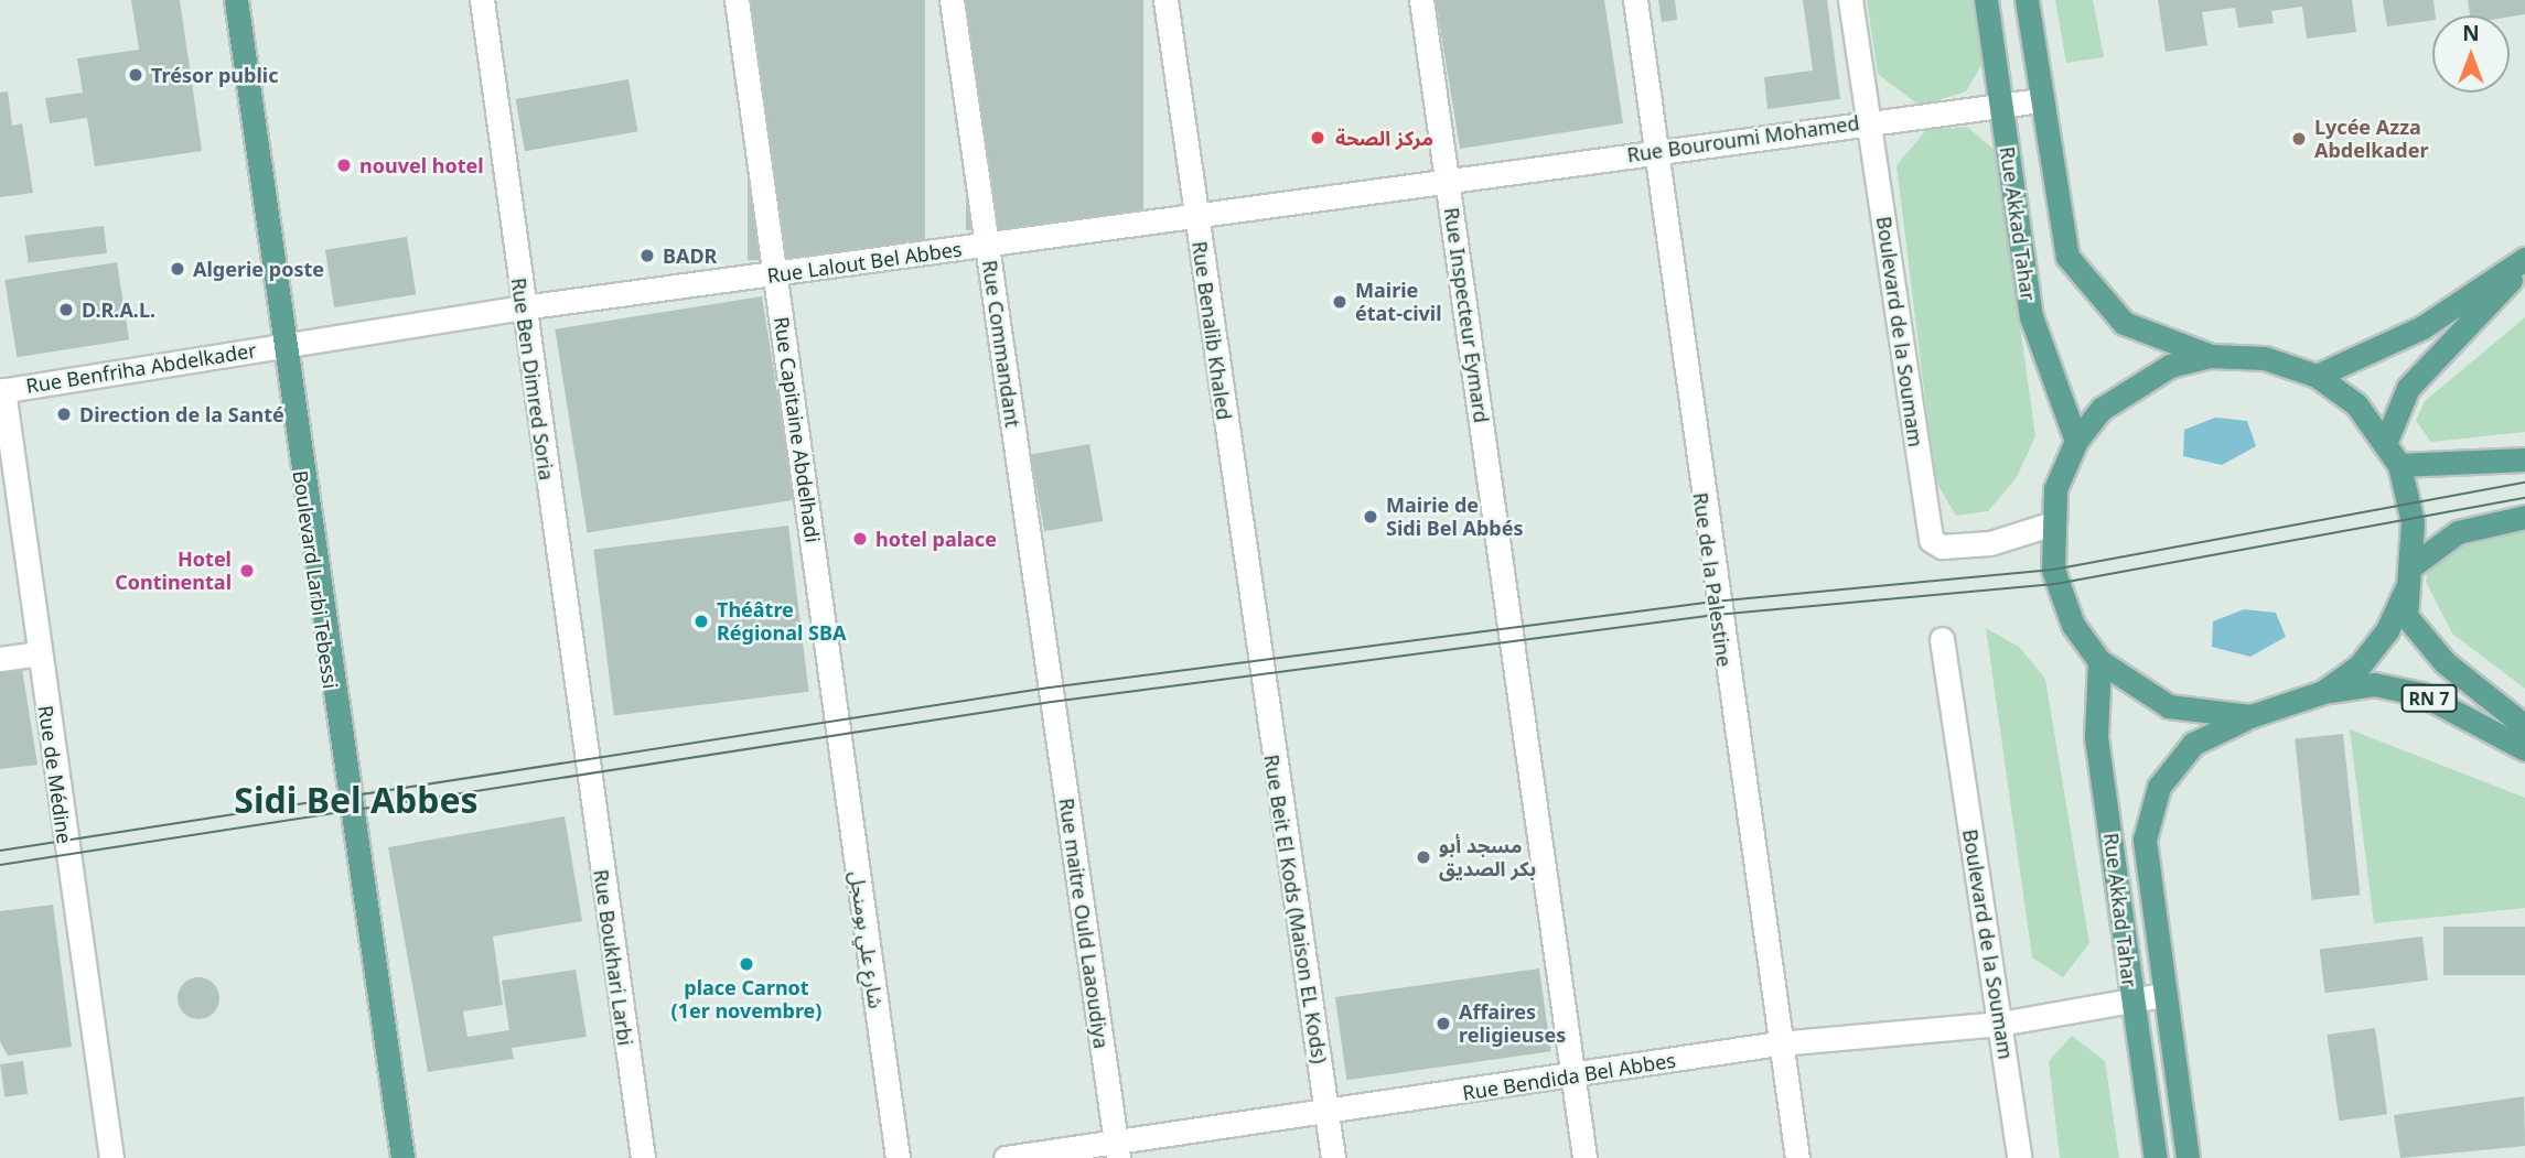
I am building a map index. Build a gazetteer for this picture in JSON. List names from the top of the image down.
{
  "streets": {
    "main road": ["Rue Akkad Tahar", "Boulevard Larbi Tebessi", "RN 7"],
    "street": [
      "Rue Bouroumi Mohamed",
      "Rue Lalout Bel Abbes",
      "Rue Inspecteur Eymard",
      "Rue Benalib Khaled",
      "Boulevard de la Soumam",
      "Rue Commandant",
      "Rue Benfriha Abdelkader",
      "Rue Ben Dimred Soria",
      "Rue Capitaine Abdelhadi",
      "Rue de la Palestine",
      "Rue de Médine",
      "Rue Beit El Kods (Maison EL Kods)",
      "Rue maitre Ould Laaoudiya",
      "شارع علي بومنجل",
      "Rue Boukhari Larbi",
      "Rue Bendida Bel Abbes"
    ]
  },
  "crossings": [
    ["Rue Bouroumi Mohamed", "Rue Akkad Tahar"],
    ["Rue Bouroumi Mohamed", "Rue Lalout Bel Abbes"],
    ["Rue Bouroumi Mohamed", "Rue Inspecteur Eymard"],
    ["Rue Bouroumi Mohamed", "Boulevard de la Soumam"],
    ["Rue Bouroumi Mohamed", "Rue de la Palestine"],
    ["Rue Akkad Tahar", "RN 7"],
    ["Rue Akkad Tahar", "Rue Bendida Bel Abbes"],
    ["Rue Lalout Bel Abbes", "Rue Inspecteur Eymard"],
    ["Rue Lalout Bel Abbes", "Rue Benalib Khaled"],
    ["Rue Lalout Bel Abbes", "Rue Commandant"],
    ["Rue Lalout Bel Abbes", "Rue Benfriha Abdelkader"],
    ["Rue Lalout Bel Abbes", "Rue Ben Dimred Soria"],
    ["Rue Lalout Bel Abbes", "Rue Capitaine Abdelhadi"],
    ["Rue Lalout Bel Abbes", "Boulevard Larbi Tebessi"],
    ["Rue Inspecteur Eymard", "Rue Bendida Bel Abbes"],
    ["Rue Benalib Khaled", "Rue Beit El Kods (Maison EL Kods)"],
    ["Boulevard de la Soumam", "Rue Bendida Bel Abbes"],
    ["Rue Commandant", "Rue maitre Ould Laaoudiya"],
    ["Rue Benfriha Abdelkader", "Boulevard Larbi Tebessi"],
    ["Rue Benfriha Abdelkader", "Rue de Médine"],
    ["Rue Ben Dimred Soria", "Rue Boukhari Larbi"],
    ["Rue Capitaine Abdelhadi", "شارع علي بومنجل"],
    ["Rue de la Palestine", "Rue Bendida Bel Abbes"],
    ["Rue Beit El Kods (Maison EL Kods)", "Rue Bendida Bel Abbes"],
    ["Rue maitre Ould Laaoudiya", "Rue Bendida Bel Abbes"]
  ],
  "districts": ["Sidi Bel Abbes"],
  "places": [
    "Trésor public",
    "مركز الصحة",
    "Lycée Azza Abdelkader",
    "nouvel hotel",
    "BADR",
    "Algerie poste",
    "Mairie état-civil",
    "D.R.A.L.",
    "Direction de la Santé",
    "Mairie de Sidi Bel Abbés",
    "hotel palace",
    "Hotel Continental",
    "Théâtre Régional SBA",
    "مسجد أبو بكر الصديق",
    "place Carnot (1er novembre)",
    "Affaires religieuses"
  ],
  "north": "top"
}
